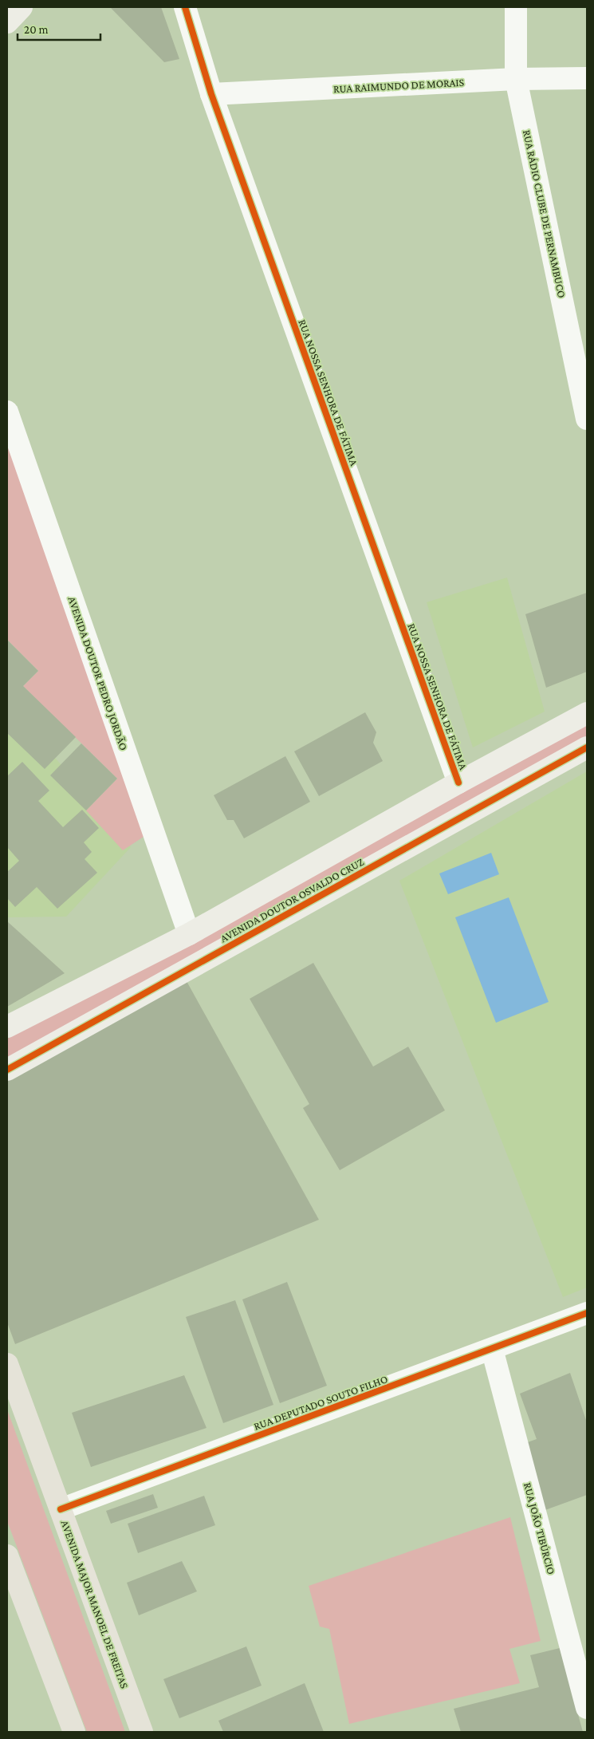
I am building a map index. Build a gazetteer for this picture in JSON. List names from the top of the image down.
{
  "streets": {
    "main road": ["AVENIDA MAJOR MANOEL DE FREITAS"],
    "street": [
      "RUA RAIMUNDO DE MORAIS",
      "RUA RÁDIO CLUBE DE PERNAMBUCO",
      "RUA NOSSA SENHORA DE FÁTIMA",
      "AVENIDA DOUTOR PEDRO JORDÃO",
      "AVENIDA DOUTOR OSVALDO CRUZ",
      "RUA DEPUTADO SOUTO FILHO",
      "RUA JOÃO TIBÚRCIO"
    ]
  },
  "crossings": [
    ["RUA RAIMUNDO DE MORAIS", "RUA RÁDIO CLUBE DE PERNAMBUCO"],
    ["RUA RAIMUNDO DE MORAIS", "RUA NOSSA SENHORA DE FÁTIMA"],
    ["RUA NOSSA SENHORA DE FÁTIMA", "AVENIDA DOUTOR OSVALDO CRUZ"],
    ["AVENIDA DOUTOR PEDRO JORDÃO", "AVENIDA DOUTOR OSVALDO CRUZ"],
    ["RUA DEPUTADO SOUTO FILHO", "RUA JOÃO TIBÚRCIO"],
    ["RUA DEPUTADO SOUTO FILHO", "AVENIDA MAJOR MANOEL DE FREITAS"]
  ],
  "scale_bar": "20 m"
}
